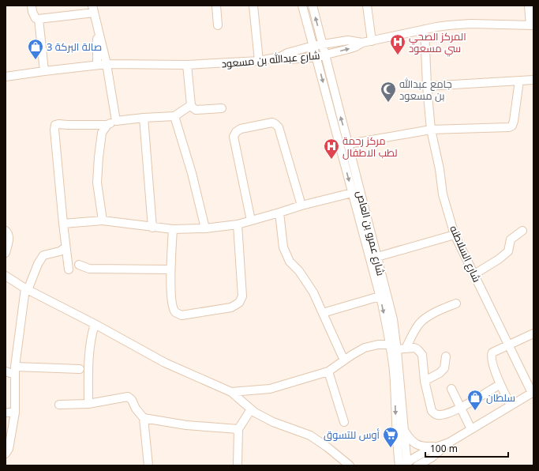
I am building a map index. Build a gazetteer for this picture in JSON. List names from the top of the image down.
{
  "streets": {
    "street": ["شارع عبدالله بن مسعود", "شارع عمرو بن العاص", "شارع السلاطنه"]
  },
  "crossings": [
    ["شارع عبدالله بن مسعود", "شارع عمرو بن العاص"],
    ["شارع عبدالله بن مسعود", "شارع السلاطنه"]
  ],
  "places": {
    "hospital": ["المركز الصحي سي مسعود", "مركز رحمة لطب الاطفال"],
    "shop": ["صالة البركة 3", "سلطان"],
    "mosque": ["جامع عبدالله بن مسعود"],
    "supermarket": ["أوس للتسوق"]
  },
  "scale_bar": "100 m"
}
